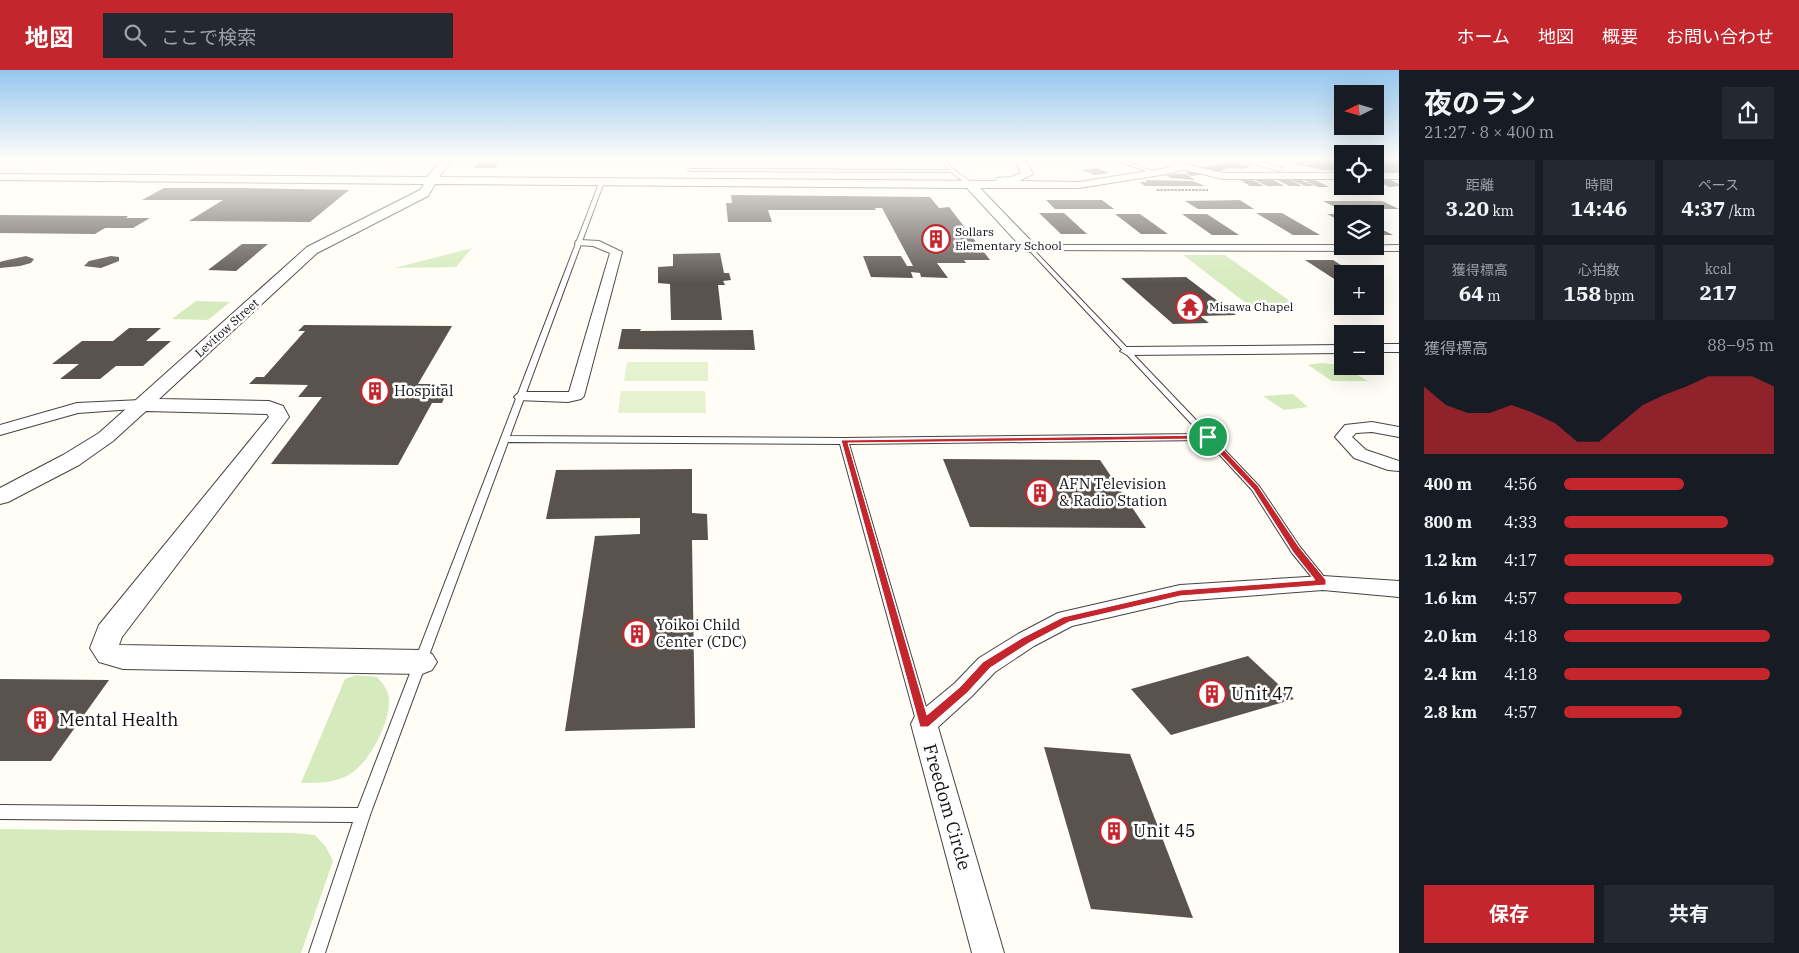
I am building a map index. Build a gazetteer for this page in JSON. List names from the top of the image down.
{
  "streets": {
    "street": ["Levitow Street", "Freedom Circle"]
  },
  "places": {
    "building": [
      "Sollars Elementary School",
      "Hospital",
      "AFN Television & Radio Station",
      "Yoikoi Child Center (CDC)",
      "Unit 47",
      "Mental Health",
      "Unit 45"
    ],
    "temple": ["Misawa Chapel"]
  },
  "north": "left",
  "page": {
    "header": "地図",
    "search": "ここで検索",
    "nav": [
      "ホーム",
      "地図",
      "概要",
      "お問い合わせ"
    ],
    "heading": ["夜のラン", "21:27 · 8 × 400 m"],
    "map_buttons": ["+", "−"],
    "stats": [
      ["距離", "3.20 km"],
      ["時間", "14:46"],
      ["ペース", "4:37 /km"],
      ["獲得標高", "64 m"],
      ["心拍数", "158 bpm"],
      ["kcal", "217"]
    ],
    "chart": ["獲得標高", "88–95 m"],
    "list": [
      {
        "name": "400 m",
        "note": "4:56"
      },
      {
        "name": "800 m",
        "note": "4:33"
      },
      {
        "name": "1.2 km",
        "note": "4:17"
      },
      {
        "name": "1.6 km",
        "note": "4:57"
      },
      {
        "name": "2.0 km",
        "note": "4:18"
      },
      {
        "name": "2.4 km",
        "note": "4:18"
      },
      {
        "name": "2.8 km",
        "note": "4:57"
      }
    ],
    "buttons": ["保存", "共有"]
  }
}
